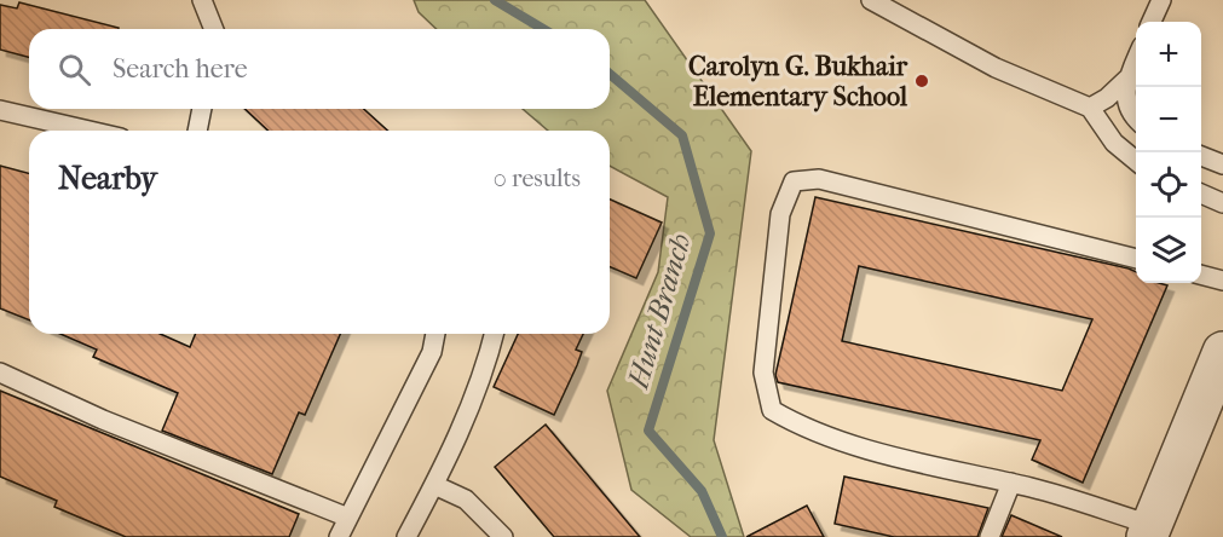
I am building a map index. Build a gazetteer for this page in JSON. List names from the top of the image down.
{
  "water": ["Hunt Branch"],
  "places": ["Carolyn G. Bukhair Elementary School"],
  "page": {
    "map_buttons": ["+", "−"],
    "search": "Search here",
    "heading": ["Nearby", "0 results"]
  }
}
